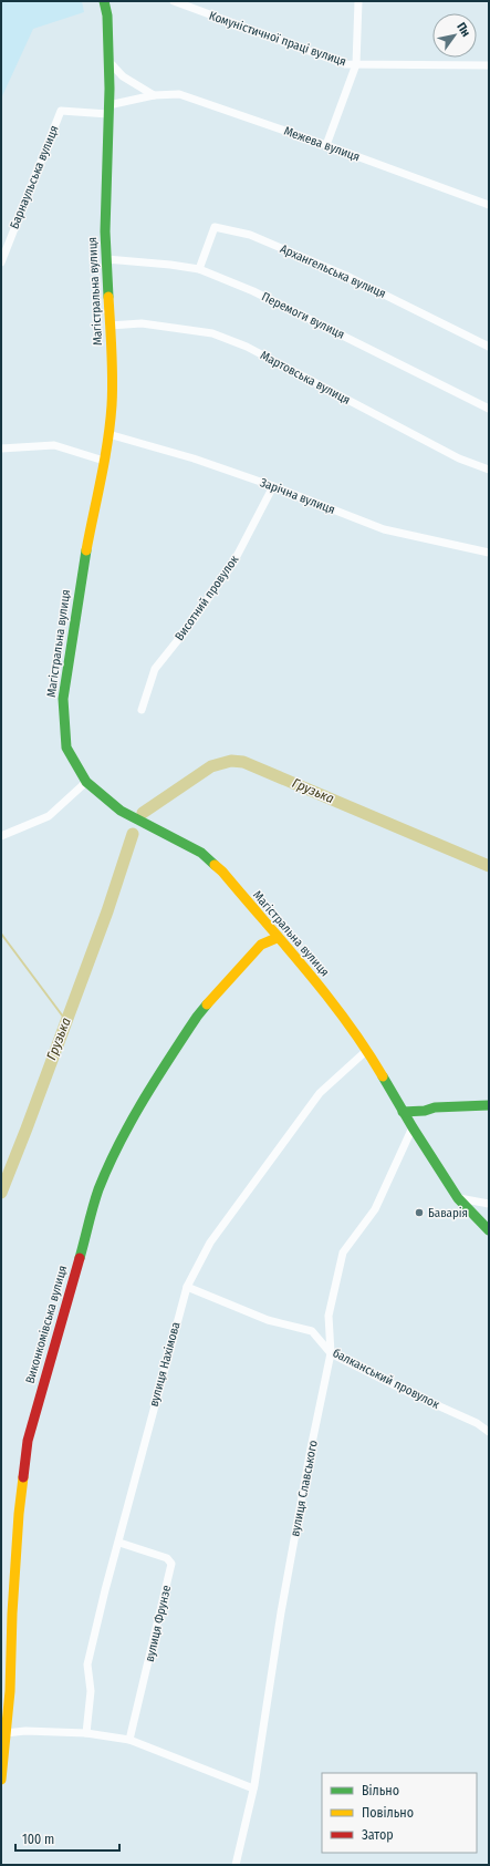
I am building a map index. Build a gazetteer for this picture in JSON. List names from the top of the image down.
{
  "streets": {
    "main road": ["Магістральна вулиця", "Виконкомівська вулиця"],
    "street": [
      "Комуністичної праці вулиця",
      "Межева вулиця",
      "Барнаульська вулиця",
      "Архангельська вулиця",
      "Перемоги вулиця",
      "Мартовська вулиця",
      "Зарічна вулиця",
      "Висотний провулок",
      "вулиця Нахімова",
      "балканський провулок",
      "вулиця Славського",
      "вулиця Фрунзе"
    ]
  },
  "crossings": [
    ["Межева вулиця", "Барнаульська вулиця"],
    ["Межева вулиця", "Магістральна вулиця"],
    ["Барнаульська вулиця", "Магістральна вулиця"],
    ["Архангельська вулиця", "Перемоги вулиця"],
    ["Магістральна вулиця", "Перемоги вулиця"],
    ["Магістральна вулиця", "Мартовська вулиця"],
    ["Магістральна вулиця", "Зарічна вулиця"],
    ["Магістральна вулиця", "Виконкомівська вулиця"],
    ["Магістральна вулиця", "вулиця Нахімова"],
    ["Магістральна вулиця", "вулиця Славського"],
    ["Зарічна вулиця", "Висотний провулок"],
    ["вулиця Нахімова", "балканський провулок"],
    ["вулиця Нахімова", "вулиця Фрунзе"],
    ["балканський провулок", "вулиця Славського"]
  ],
  "water": ["Грузька"],
  "places": ["Баварія"],
  "legend": ["Вільно", "Повільно", "Затор"],
  "scale_bar": "100 m",
  "north": "top right"
}
